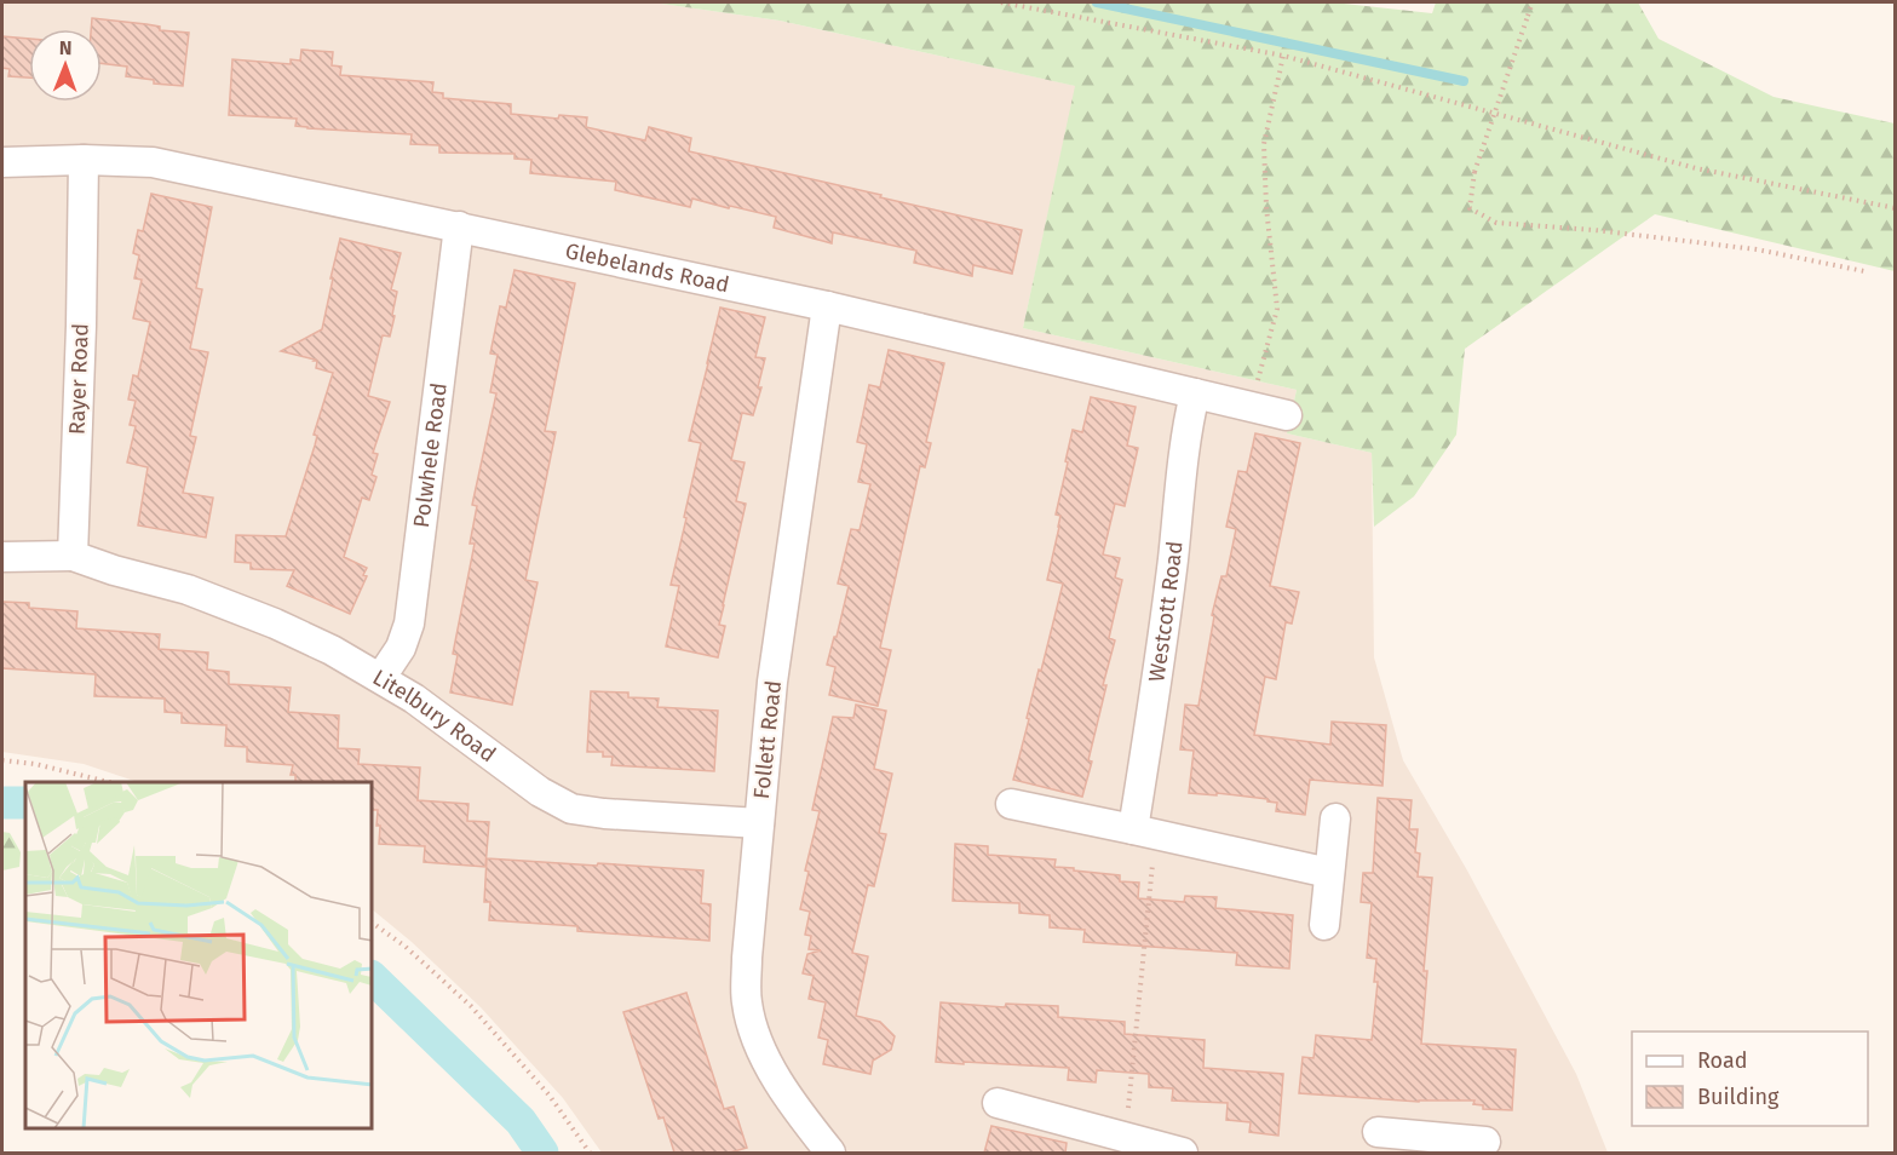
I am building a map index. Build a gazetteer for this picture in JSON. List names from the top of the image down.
{
  "streets": {
    "street": [
      "Glebelands Road",
      "Rayer Road",
      "Polwhele Road",
      "Westcott Road",
      "Litelbury Road",
      "Follett Road"
    ]
  },
  "crossings": [
    ["Glebelands Road", "Rayer Road"],
    ["Glebelands Road", "Polwhele Road"],
    ["Glebelands Road", "Westcott Road"],
    ["Glebelands Road", "Follett Road"],
    ["Rayer Road", "Litelbury Road"],
    ["Polwhele Road", "Litelbury Road"],
    ["Litelbury Road", "Follett Road"]
  ],
  "legend": ["Road", "Building"],
  "north": "top"
}
